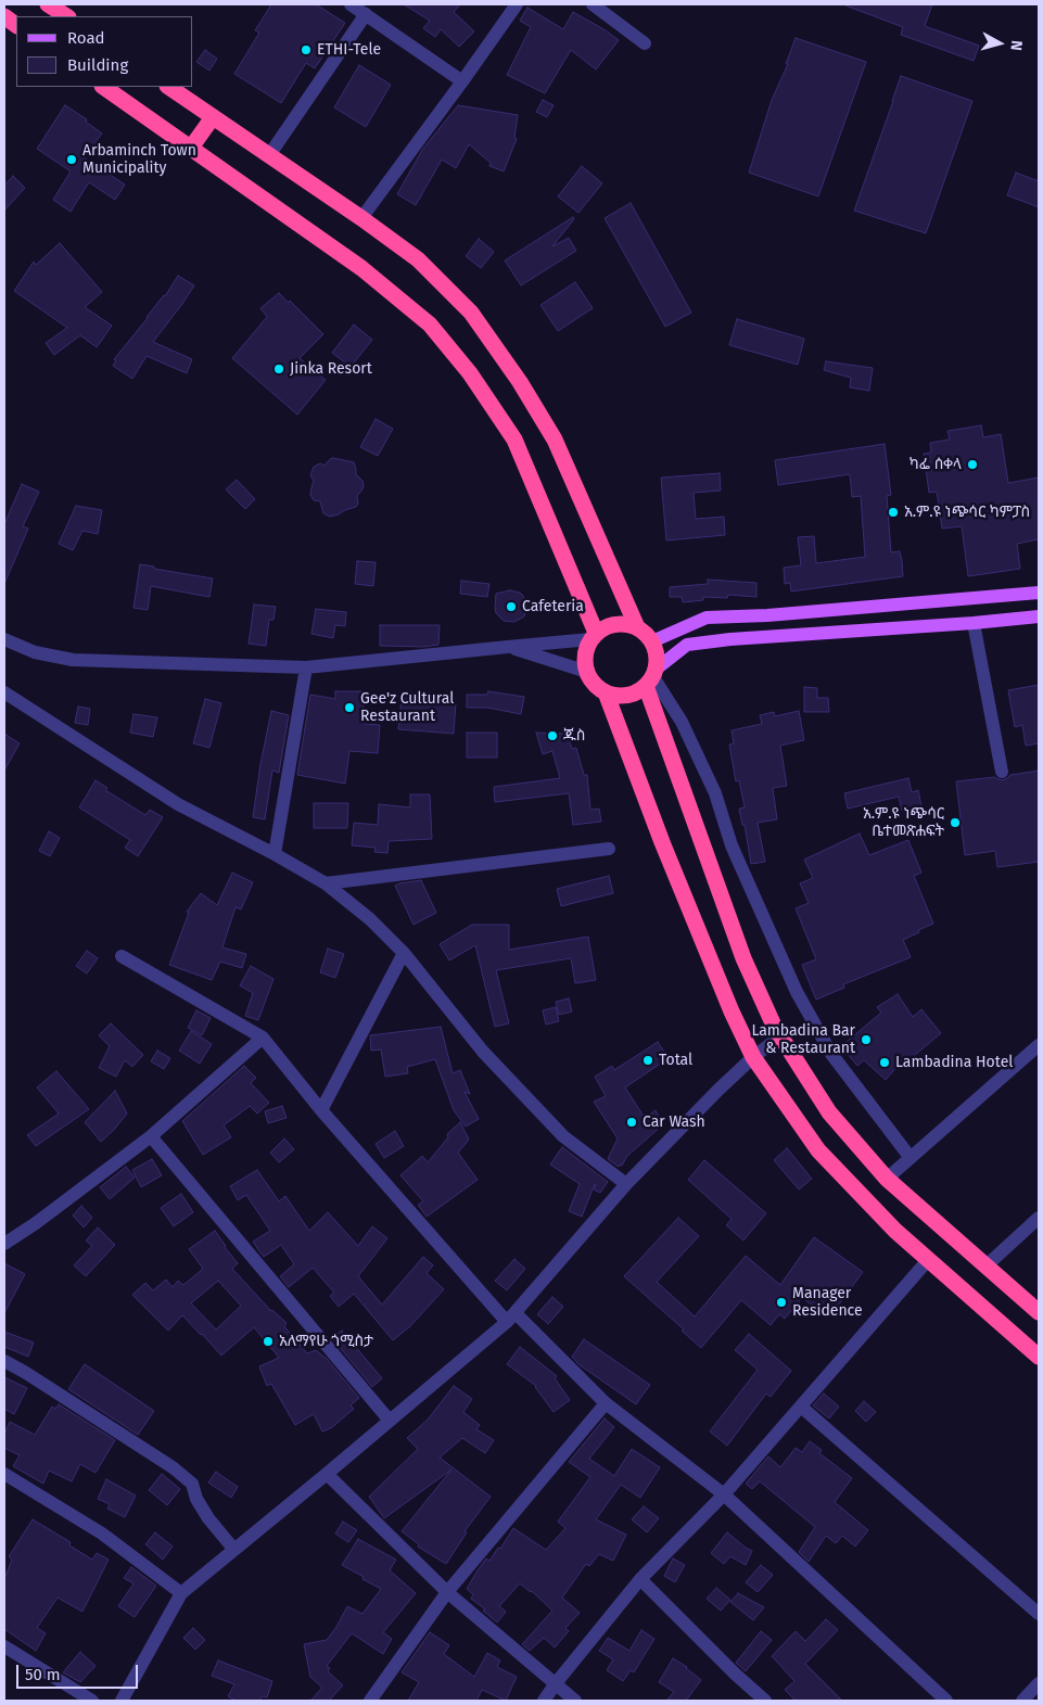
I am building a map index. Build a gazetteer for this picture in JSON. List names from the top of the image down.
{
  "places": [
    "ETHI-Tele",
    "Arbaminch Town Municipality",
    "Jinka Resort",
    "ካፌ ሰቀላ",
    "አ.ም.ዩ ነጭሳር ካምፓስ",
    "Cafeteria",
    "Gee'z Cultural Restaurant",
    "ጁስ",
    "አ.ም.ዩ ነጭሳር ቤተመጽሐፍት",
    "Lambadina Bar & Restaurant",
    "Total",
    "Lambadina Hotel",
    "Car Wash",
    "Manager Residence",
    "አለማየሁ ጎሚስታ"
  ],
  "legend": ["Road", "Building"],
  "scale_bar": "50 m",
  "north": "right"
}
